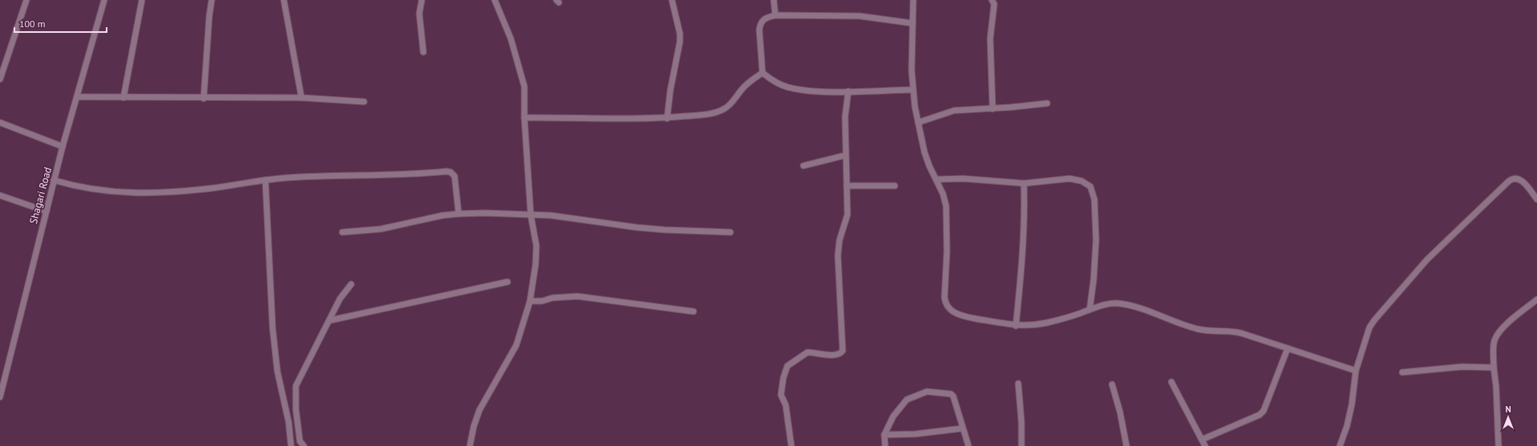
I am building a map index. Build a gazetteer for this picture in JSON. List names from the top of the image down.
{
  "streets": {
    "street": ["Shagari Road"]
  },
  "scale_bar": "100 m",
  "north": "top"
}
